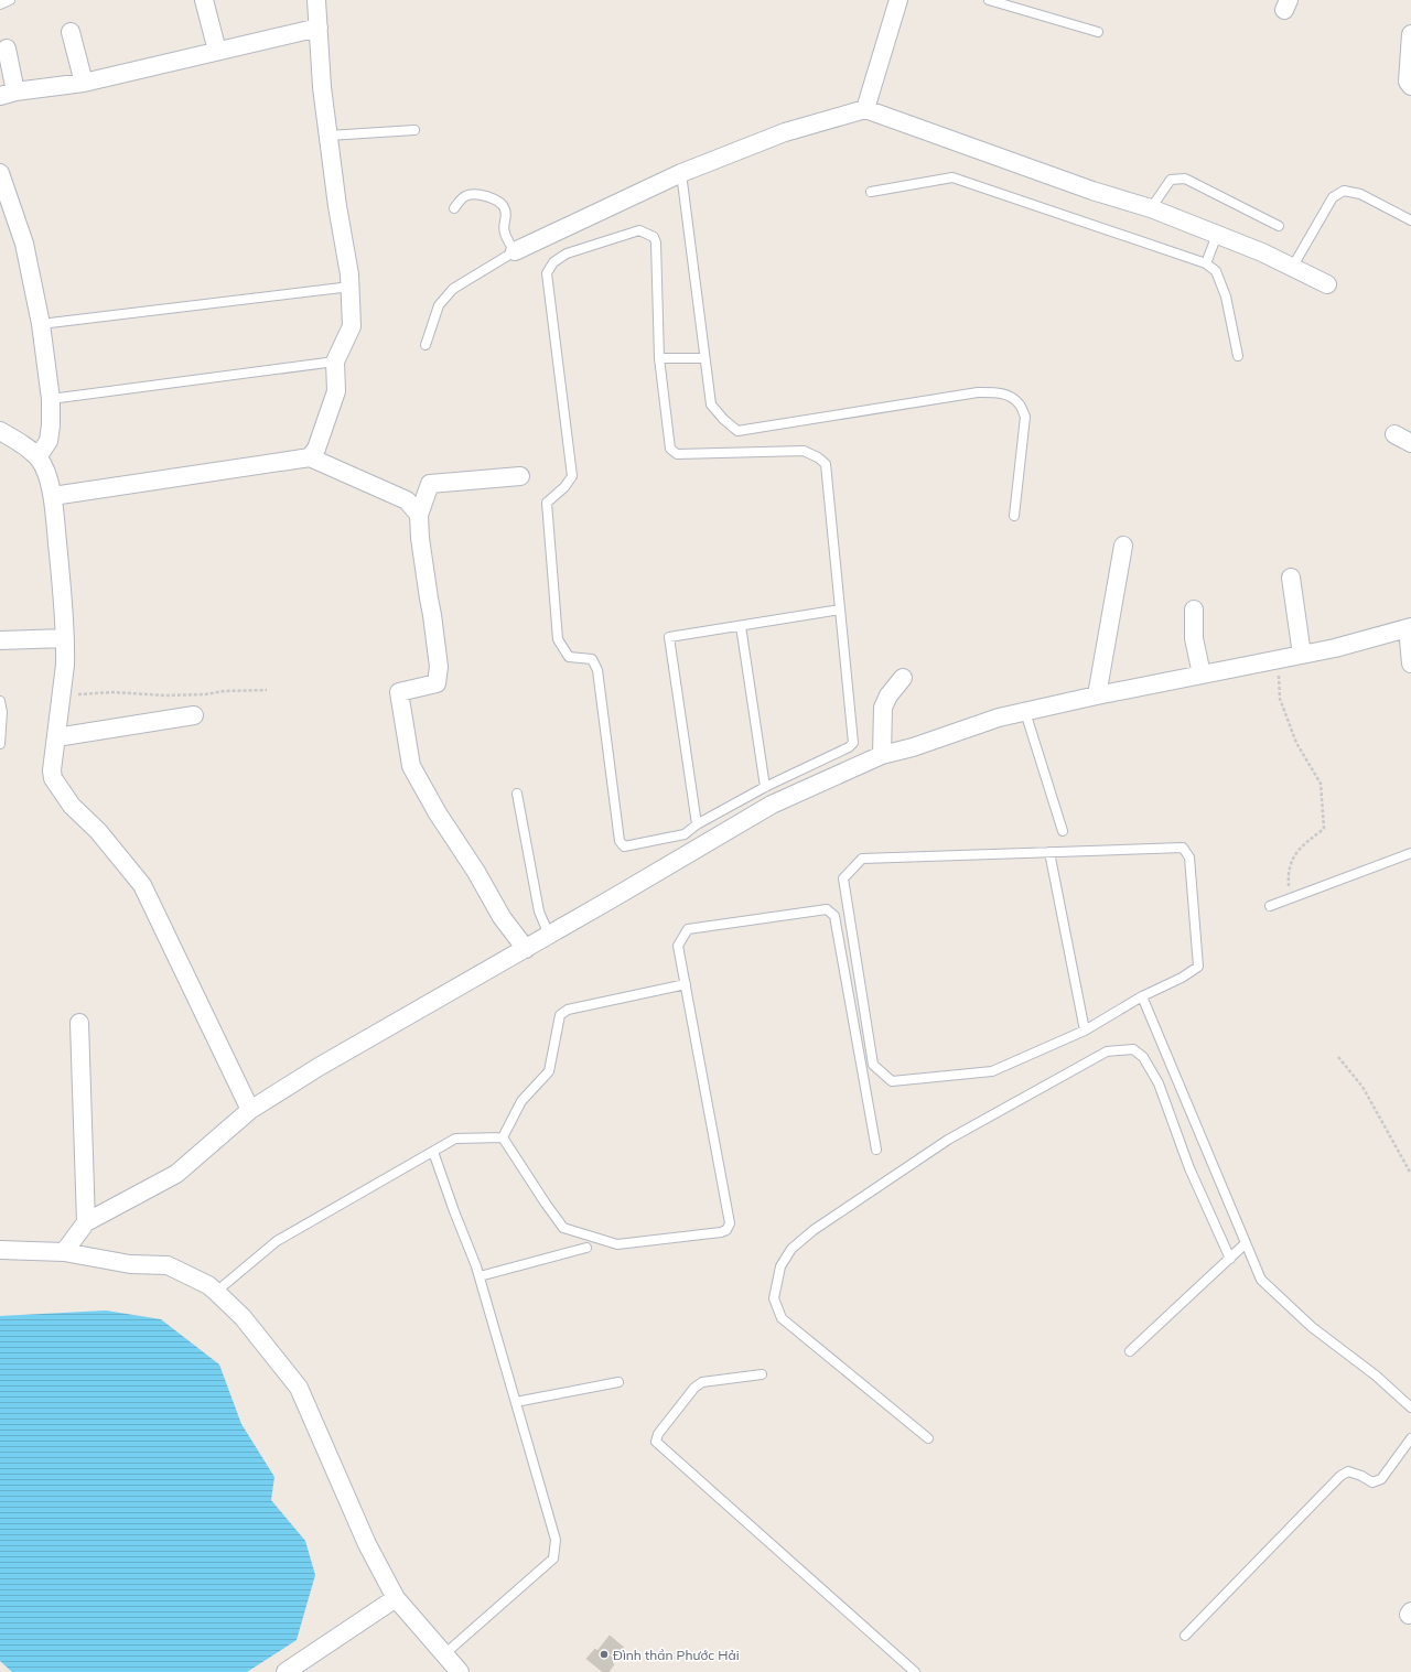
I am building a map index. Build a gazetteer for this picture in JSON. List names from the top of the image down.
{
  "places": ["Đình thần Phước Hải"]
}
